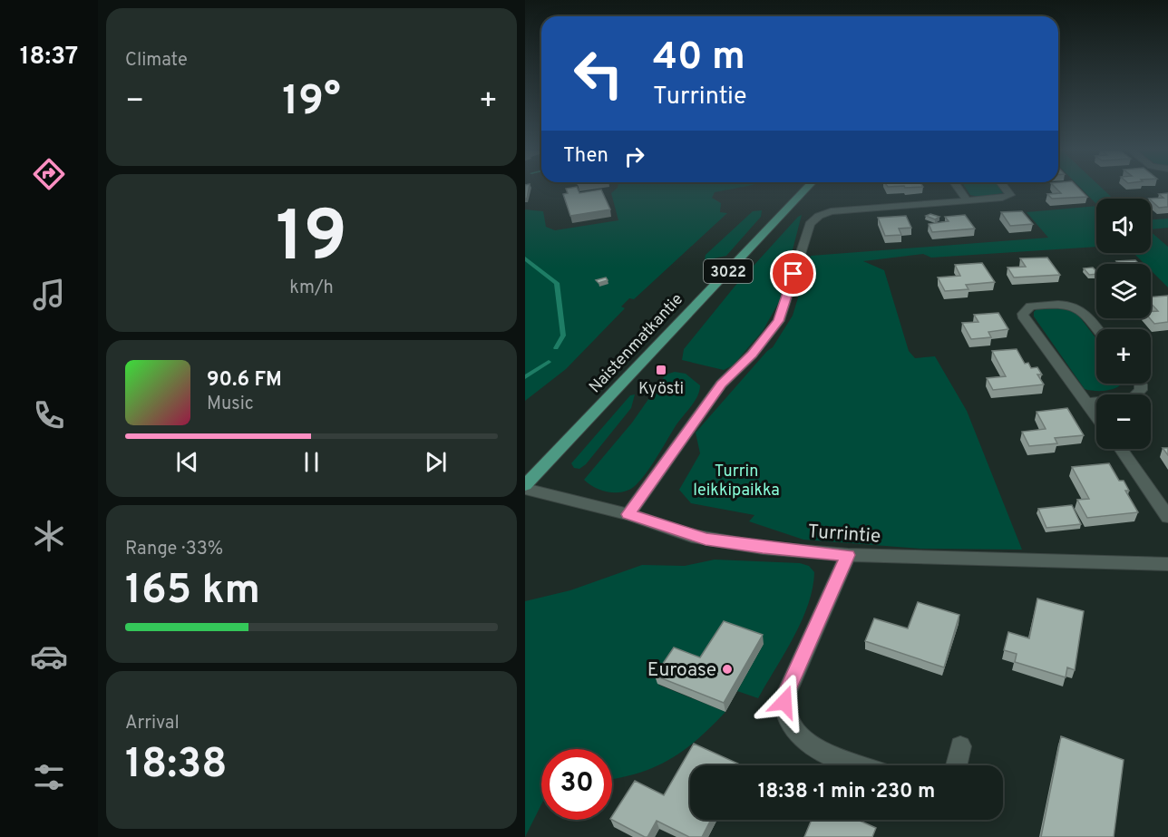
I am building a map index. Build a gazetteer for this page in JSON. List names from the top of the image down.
{
  "streets": {
    "main road": ["3022", "Naistenmatkantie"],
    "street": ["Turrintie"]
  },
  "crossings": [
    ["Naistenmatkantie", "Turrintie"]
  ],
  "parks": ["Turrin leikkipaikka"],
  "places": {
    "transit": ["Kyösti"],
    "other": ["Euroase"]
  },
  "page": {
    "tabs": "18:37",
    "tile": [
      "Climate",
      ["19", "km/h"],
      ["Range · 33%", "165 km"],
      ["Arrival", "18:38"]
    ],
    "turn": ["40 m", "Turrintie"],
    "heat": ["−", "19°", "+"],
    "then": "Then",
    "map_buttons": ["+", "−"],
    "song": ["90.6 FM", "Music"],
    "limit": "30",
    "trip": "18:38 · 1 min · 230 m"
  }
}
